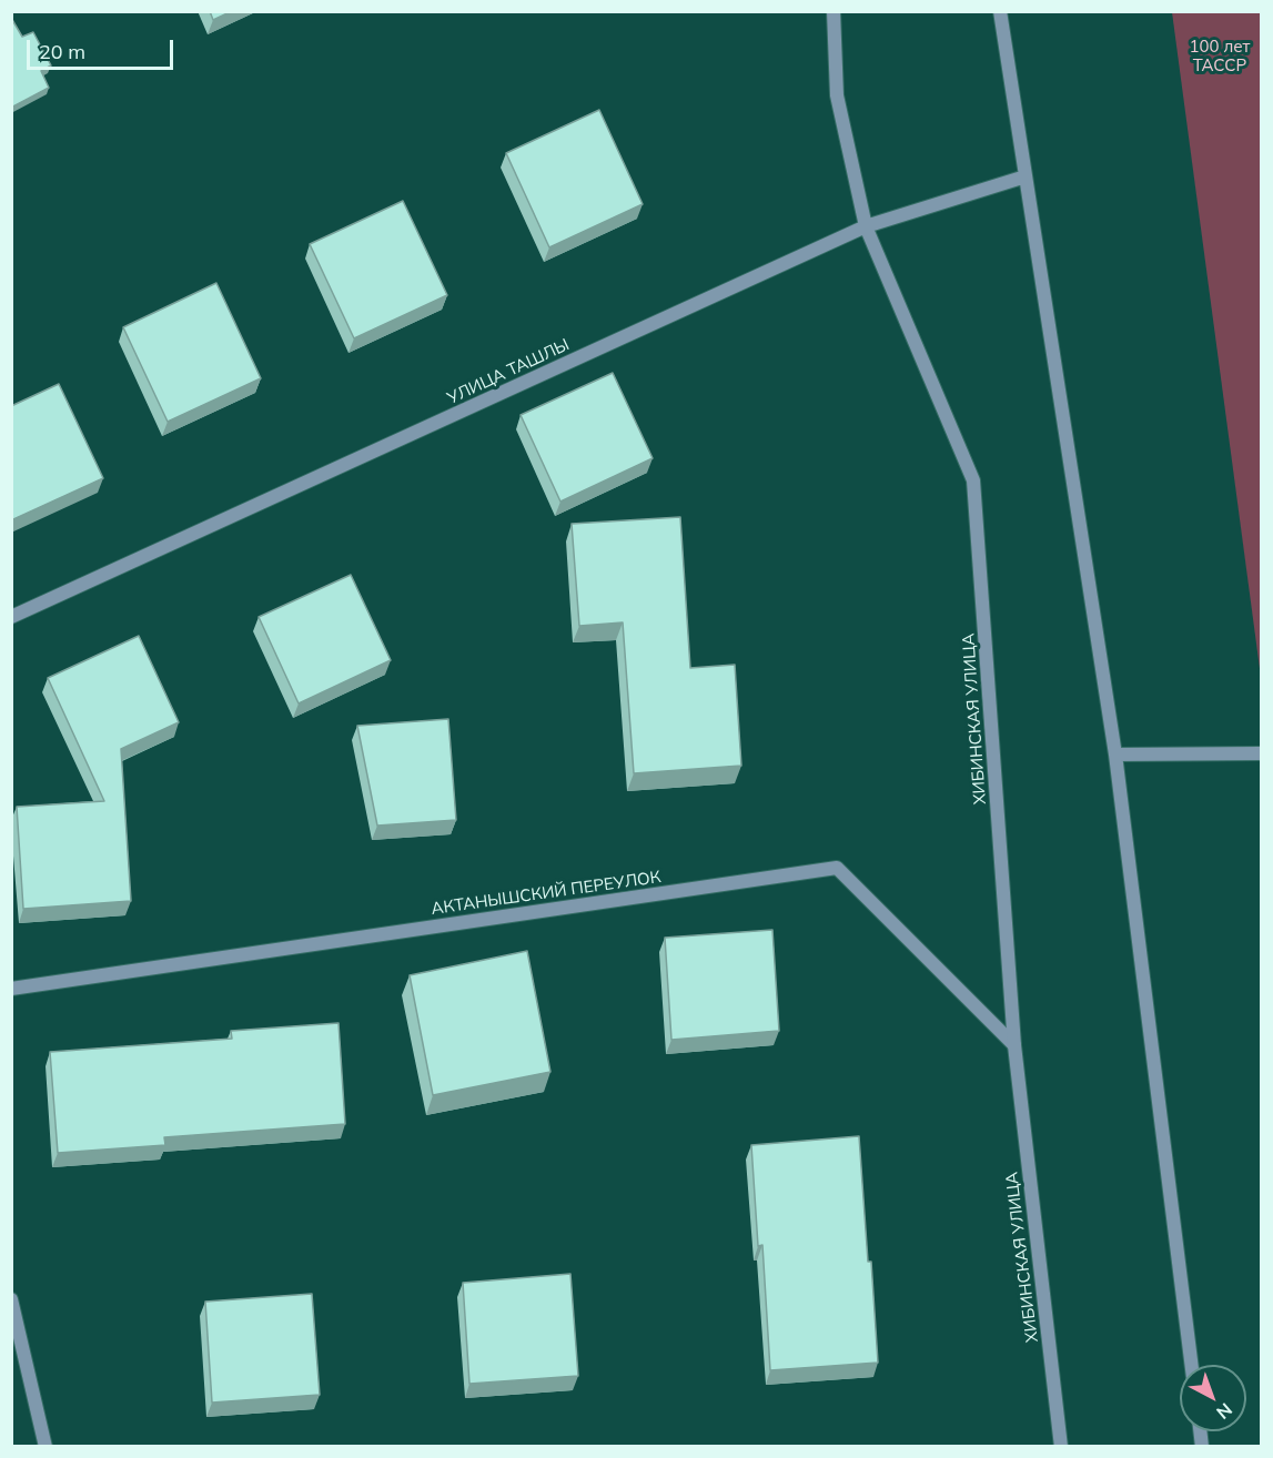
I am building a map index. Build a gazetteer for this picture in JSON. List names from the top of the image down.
{
  "streets": {
    "street": ["УЛИЦА ТАШЛЫ", "ХИБИНСКАЯ УЛИЦА", "АКТАНЫШСКИЙ ПЕРЕУЛОК"]
  },
  "crossings": [
    ["УЛИЦА ТАШЛЫ", "ХИБИНСКАЯ УЛИЦА"],
    ["ХИБИНСКАЯ УЛИЦА", "АКТАНЫШСКИЙ ПЕРЕУЛОК"]
  ],
  "parks": ["100 лет ТАССР"],
  "scale_bar": "20 m",
  "north": "bottom right"
}
